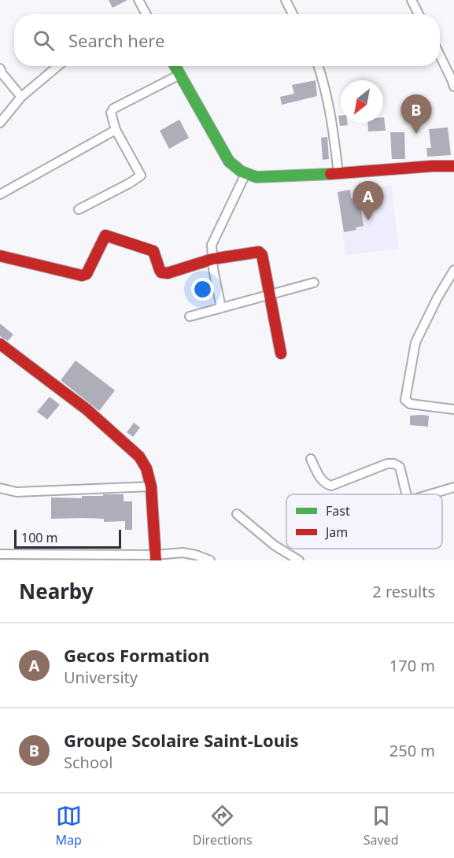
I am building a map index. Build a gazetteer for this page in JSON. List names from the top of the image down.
{
  "legend": ["Fast", "Jam"],
  "scale_bar": "100 m",
  "north": "bottom left",
  "page": {
    "search": "Search here",
    "pins": ["B", "A"],
    "scale": "100 m",
    "heading": ["Nearby", "2 results"],
    "list": [
      {
        "mark": "A",
        "name": "Gecos Formation",
        "note": "University",
        "value": "170 m"
      },
      {
        "mark": "B",
        "name": "Groupe Scolaire Saint-Louis",
        "note": "School",
        "value": "250 m"
      }
    ],
    "nav": ["Map", "Directions", "Saved"]
  }
}
